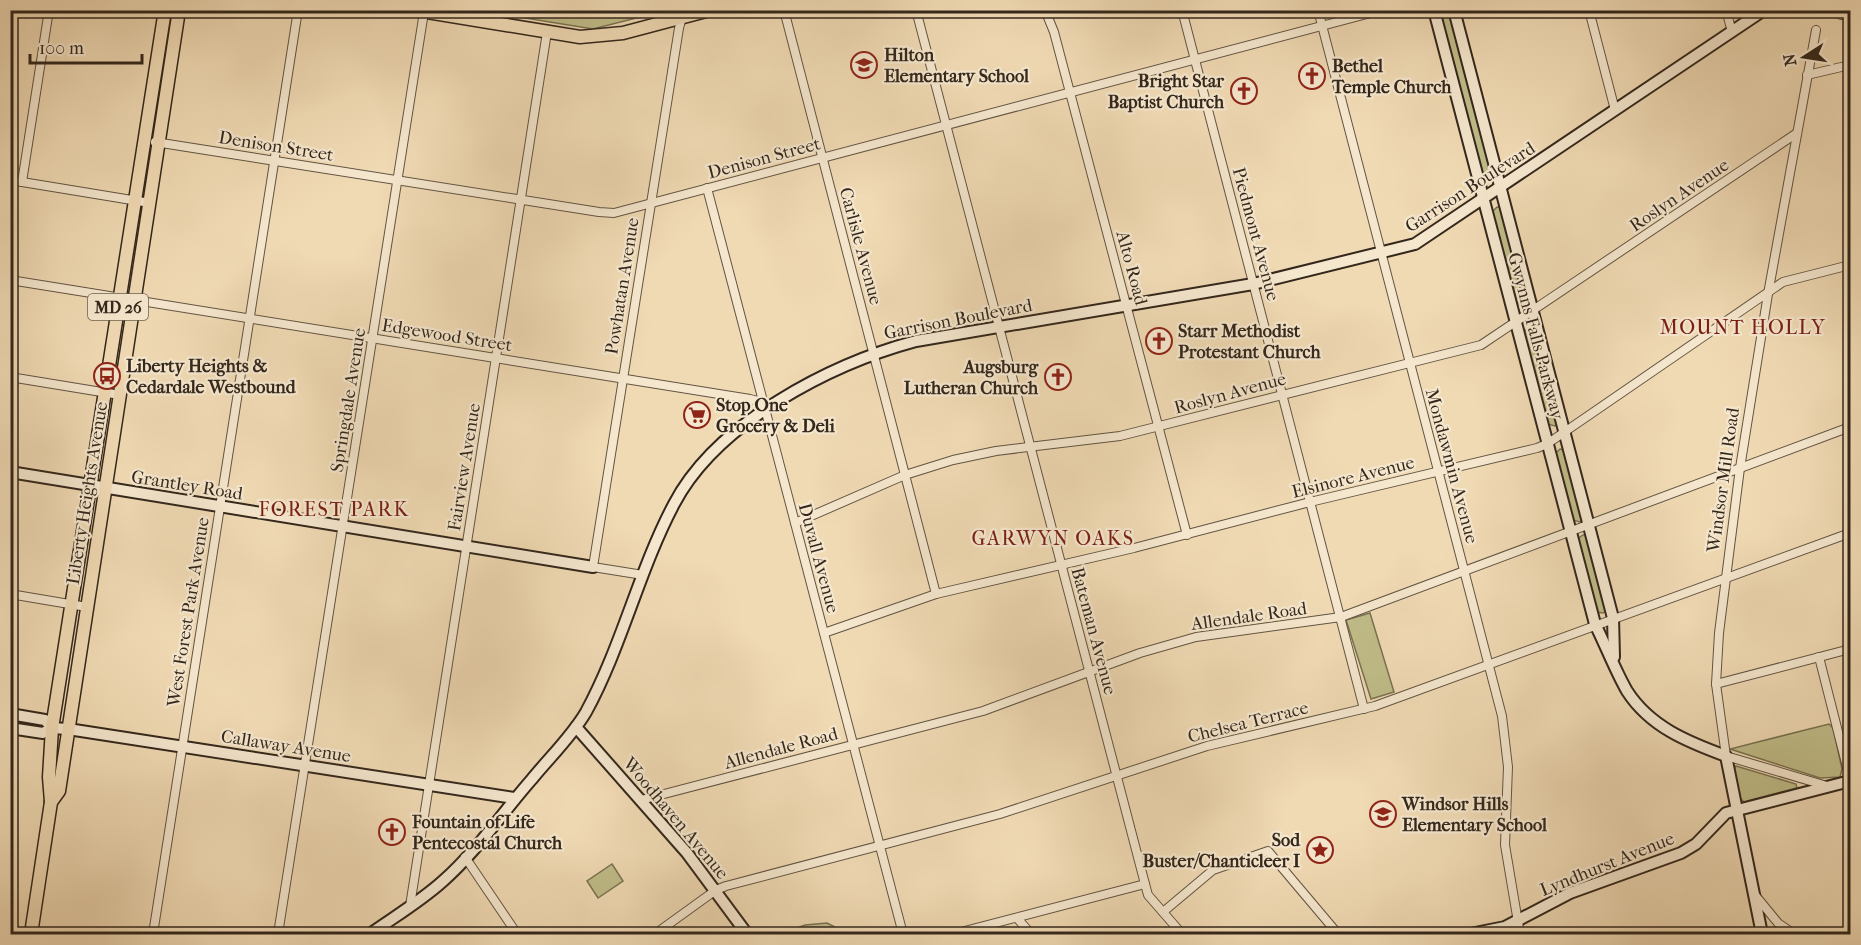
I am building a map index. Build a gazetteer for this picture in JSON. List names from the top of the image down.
{
  "streets": {
    "main road": [
      "Garrison Boulevard",
      "MD 26",
      "Gwynns Falls Parkway",
      "Windsor Mill Road",
      "Grantley Road",
      "Liberty Heights Avenue",
      "Callaway Avenue",
      "Woodhaven Avenue",
      "Lyndhurst Avenue"
    ],
    "street": [
      "Denison Street",
      "Roslyn Avenue",
      "Piedmont Avenue",
      "Carlisle Avenue",
      "Alto Road",
      "Powhatan Avenue",
      "Edgewood Street",
      "Springdale Avenue",
      "Mondawmin Avenue",
      "Fairview Avenue",
      "Elsinore Avenue",
      "Duvall Avenue",
      "West Forest Park Avenue",
      "Allendale Road",
      "Bateman Avenue",
      "Chelsea Terrace"
    ]
  },
  "crossings": [
    ["Denison Street", "Piedmont Avenue"],
    ["Denison Street", "Carlisle Avenue"],
    ["Denison Street", "Alto Road"],
    ["Denison Street", "Powhatan Avenue"],
    ["Denison Street", "Springdale Avenue"],
    ["Denison Street", "Mondawmin Avenue"],
    ["Denison Street", "Fairview Avenue"],
    ["Denison Street", "Liberty Heights Avenue"],
    ["Denison Street", "Duvall Avenue"],
    ["Denison Street", "West Forest Park Avenue"],
    ["Denison Street", "Bateman Avenue"],
    ["Garrison Boulevard", "Piedmont Avenue"],
    ["Garrison Boulevard", "Carlisle Avenue"],
    ["Garrison Boulevard", "Alto Road"],
    ["Garrison Boulevard", "Edgewood Street"],
    ["Garrison Boulevard", "Gwynns Falls Parkway"],
    ["Garrison Boulevard", "Mondawmin Avenue"],
    ["Garrison Boulevard", "Fairview Avenue"],
    ["Garrison Boulevard", "Grantley Road"],
    ["Garrison Boulevard", "Duvall Avenue"],
    ["Garrison Boulevard", "Bateman Avenue"],
    ["Garrison Boulevard", "Callaway Avenue"],
    ["Garrison Boulevard", "Woodhaven Avenue"],
    ["Roslyn Avenue", "Piedmont Avenue"],
    ["Roslyn Avenue", "Carlisle Avenue"],
    ["Roslyn Avenue", "Alto Road"],
    ["Roslyn Avenue", "Gwynns Falls Parkway"],
    ["Roslyn Avenue", "Mondawmin Avenue"],
    ["Roslyn Avenue", "Windsor Mill Road"],
    ["Roslyn Avenue", "Duvall Avenue"],
    ["Roslyn Avenue", "Bateman Avenue"],
    ["Piedmont Avenue", "Elsinore Avenue"],
    ["Piedmont Avenue", "Allendale Road"],
    ["Piedmont Avenue", "Chelsea Terrace"],
    ["Carlisle Avenue", "Elsinore Avenue"],
    ["Alto Road", "Elsinore Avenue"],
    ["Powhatan Avenue", "Edgewood Street"],
    ["Powhatan Avenue", "Grantley Road"],
    ["Edgewood Street", "Springdale Avenue"],
    ["Edgewood Street", "Fairview Avenue"],
    ["Edgewood Street", "Liberty Heights Avenue"],
    ["Edgewood Street", "Duvall Avenue"],
    ["Edgewood Street", "West Forest Park Avenue"],
    ["Gwynns Falls Parkway", "Elsinore Avenue"],
    ["Gwynns Falls Parkway", "Windsor Mill Road"],
    ["Gwynns Falls Parkway", "Allendale Road"],
    ["Gwynns Falls Parkway", "Chelsea Terrace"],
    ["Gwynns Falls Parkway", "Lyndhurst Avenue"],
    ["Springdale Avenue", "Grantley Road"],
    ["Springdale Avenue", "Callaway Avenue"],
    ["Mondawmin Avenue", "Elsinore Avenue"],
    ["Mondawmin Avenue", "Allendale Road"],
    ["Mondawmin Avenue", "Chelsea Terrace"],
    ["Mondawmin Avenue", "Lyndhurst Avenue"],
    ["Fairview Avenue", "Grantley Road"],
    ["Fairview Avenue", "Callaway Avenue"],
    ["Elsinore Avenue", "Windsor Mill Road"],
    ["Elsinore Avenue", "Duvall Avenue"],
    ["Elsinore Avenue", "Bateman Avenue"],
    ["Windsor Mill Road", "Allendale Road"],
    ["Windsor Mill Road", "Chelsea Terrace"],
    ["Windsor Mill Road", "Lyndhurst Avenue"],
    ["Grantley Road", "Liberty Heights Avenue"],
    ["Grantley Road", "West Forest Park Avenue"],
    ["Liberty Heights Avenue", "Callaway Avenue"],
    ["Duvall Avenue", "Allendale Road"],
    ["Duvall Avenue", "Chelsea Terrace"],
    ["West Forest Park Avenue", "Callaway Avenue"],
    ["Allendale Road", "Bateman Avenue"],
    ["Allendale Road", "Woodhaven Avenue"],
    ["Bateman Avenue", "Chelsea Terrace"],
    ["Chelsea Terrace", "Woodhaven Avenue"]
  ],
  "districts": ["MOUNT HOLLY", "FOREST PARK", "GARWYN OAKS"],
  "places": {
    "school or university": ["Hilton Elementary School", "Windsor Hills Elementary School"],
    "church": [
      "Bethel Temple Church",
      "Bright Star Baptist Church",
      "Starr Methodist Protestant Church",
      "Augsburg Lutheran Church",
      "Fountain of Life Pentecostal Church"
    ],
    "bus stop": ["Liberty Heights & Cedardale Westbound"],
    "supermarket": ["Stop One Grocery & Deli"],
    "place": ["Sod Buster/Chanticleer I"]
  },
  "scale_bar": "100 m",
  "north": "left"
}
